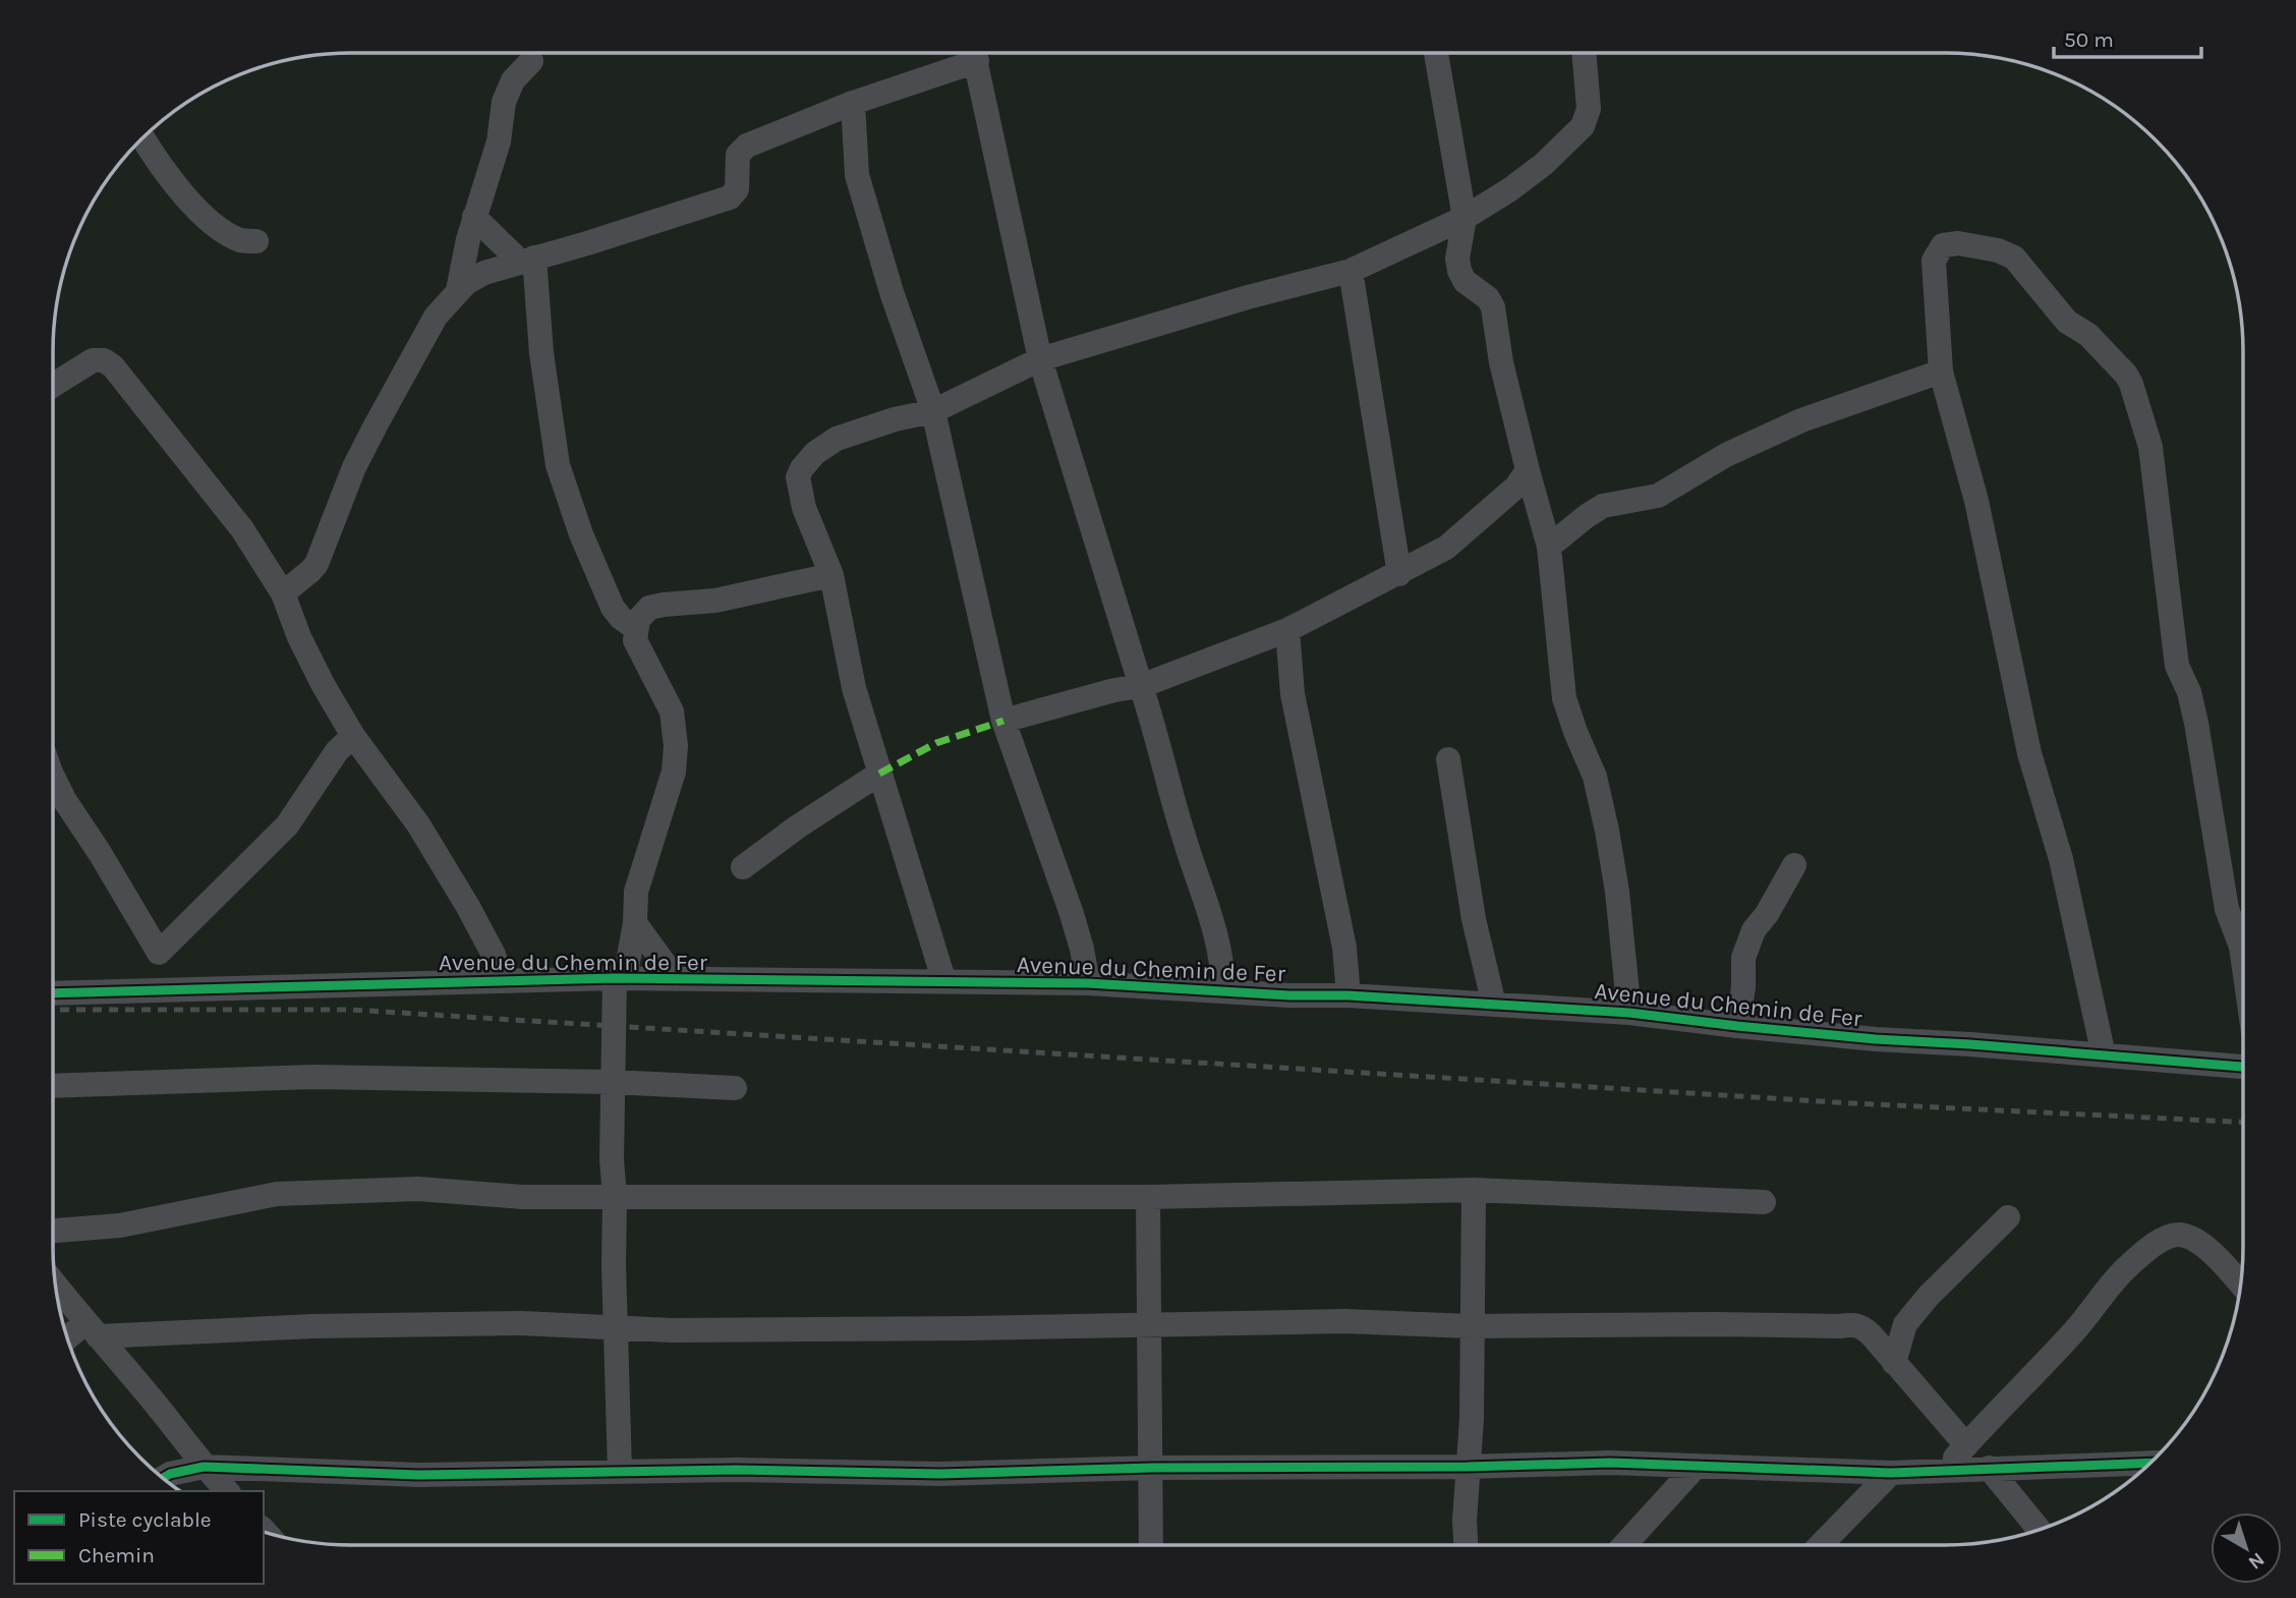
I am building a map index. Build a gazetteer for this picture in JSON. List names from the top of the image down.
{
  "streets": {
    "street": ["Avenue du Chemin de Fer"]
  },
  "legend": ["Piste cyclable", "Chemin"],
  "scale_bar": "50 m",
  "north": "bottom right"
}
